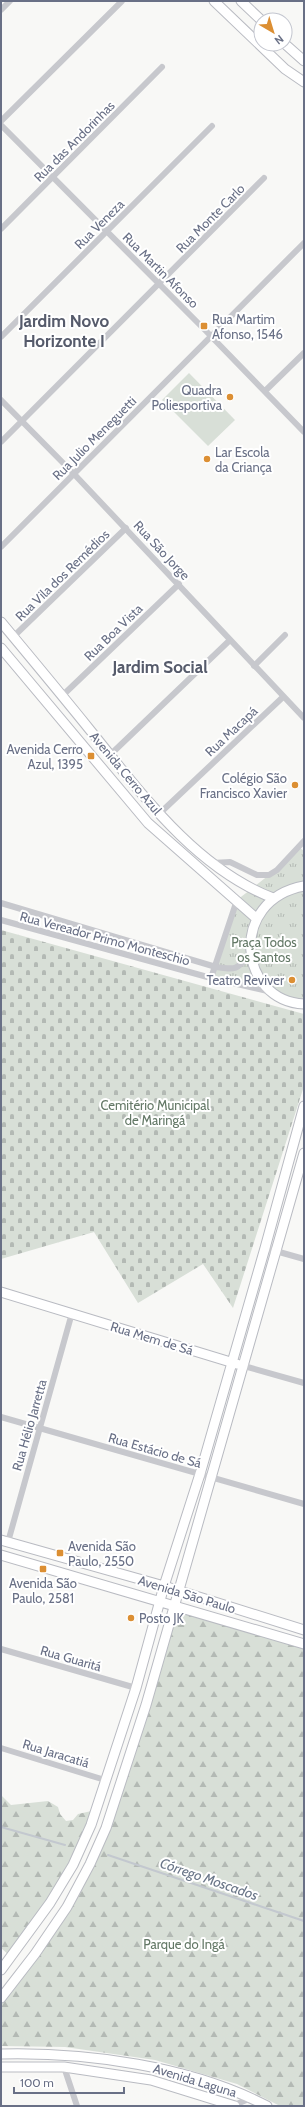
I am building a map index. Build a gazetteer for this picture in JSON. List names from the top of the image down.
{
  "streets": {
    "main road": [
      "Avenida Cerro Azul",
      "Rua Mem de Sá",
      "Avenida São Paulo",
      "Avenida Laguna"
    ],
    "street": [
      "Rua das Andorinhas",
      "Rua Monte Carlo",
      "Rua Veneza",
      "Rua Martin Afonso",
      "Rua Julio Meneguetti",
      "Rua São Jorge",
      "Rua Vila dos Remédios",
      "Rua Boa Vista",
      "Rua Macapá",
      "Rua Vereador Primo Monteschio",
      "Rua Hélio Jarretta",
      "Rua Estácio de Sá",
      "Rua Guaritá",
      "Rua Jaracatiá"
    ]
  },
  "crossings": [
    ["Rua das Andorinhas", "Rua Martin Afonso"],
    ["Rua Monte Carlo", "Rua Martin Afonso"],
    ["Rua Monte Carlo", "Rua São Jorge"],
    ["Rua Veneza", "Rua Martin Afonso"],
    ["Rua Martin Afonso", "Rua Julio Meneguetti"],
    ["Rua Julio Meneguetti", "Rua São Jorge"],
    ["Rua São Jorge", "Rua Vila dos Remédios"],
    ["Rua São Jorge", "Rua Boa Vista"],
    ["Rua São Jorge", "Rua Macapá"],
    ["Rua Vila dos Remédios", "Avenida Cerro Azul"],
    ["Rua Boa Vista", "Avenida Cerro Azul"],
    ["Rua Macapá", "Avenida Cerro Azul"],
    ["Rua Mem de Sá", "Rua Hélio Jarretta"],
    ["Rua Hélio Jarretta", "Rua Estácio de Sá"],
    ["Rua Hélio Jarretta", "Avenida São Paulo"]
  ],
  "districts": ["Jardim Novo Horizonte I", "Jardim Social"],
  "water": ["Córrego Moscados"],
  "parks": ["Praça Todos os Santos", "Cemitério Municipal de Maringá", "Parque do Ingá"],
  "places": {
    "transit": [
      "Rua Martim Afonso, 1546",
      "Avenida Cerro Azul, 1395",
      "Avenida São Paulo, 2550",
      "Avenida São Paulo, 2581"
    ],
    "other": [
      "Quadra Poliesportiva",
      "Lar Escola da Criança",
      "Colégio São Francisco Xavier",
      "Teatro Reviver",
      "Posto JK"
    ]
  },
  "scale_bar": "100 m",
  "north": "bottom right"
}
